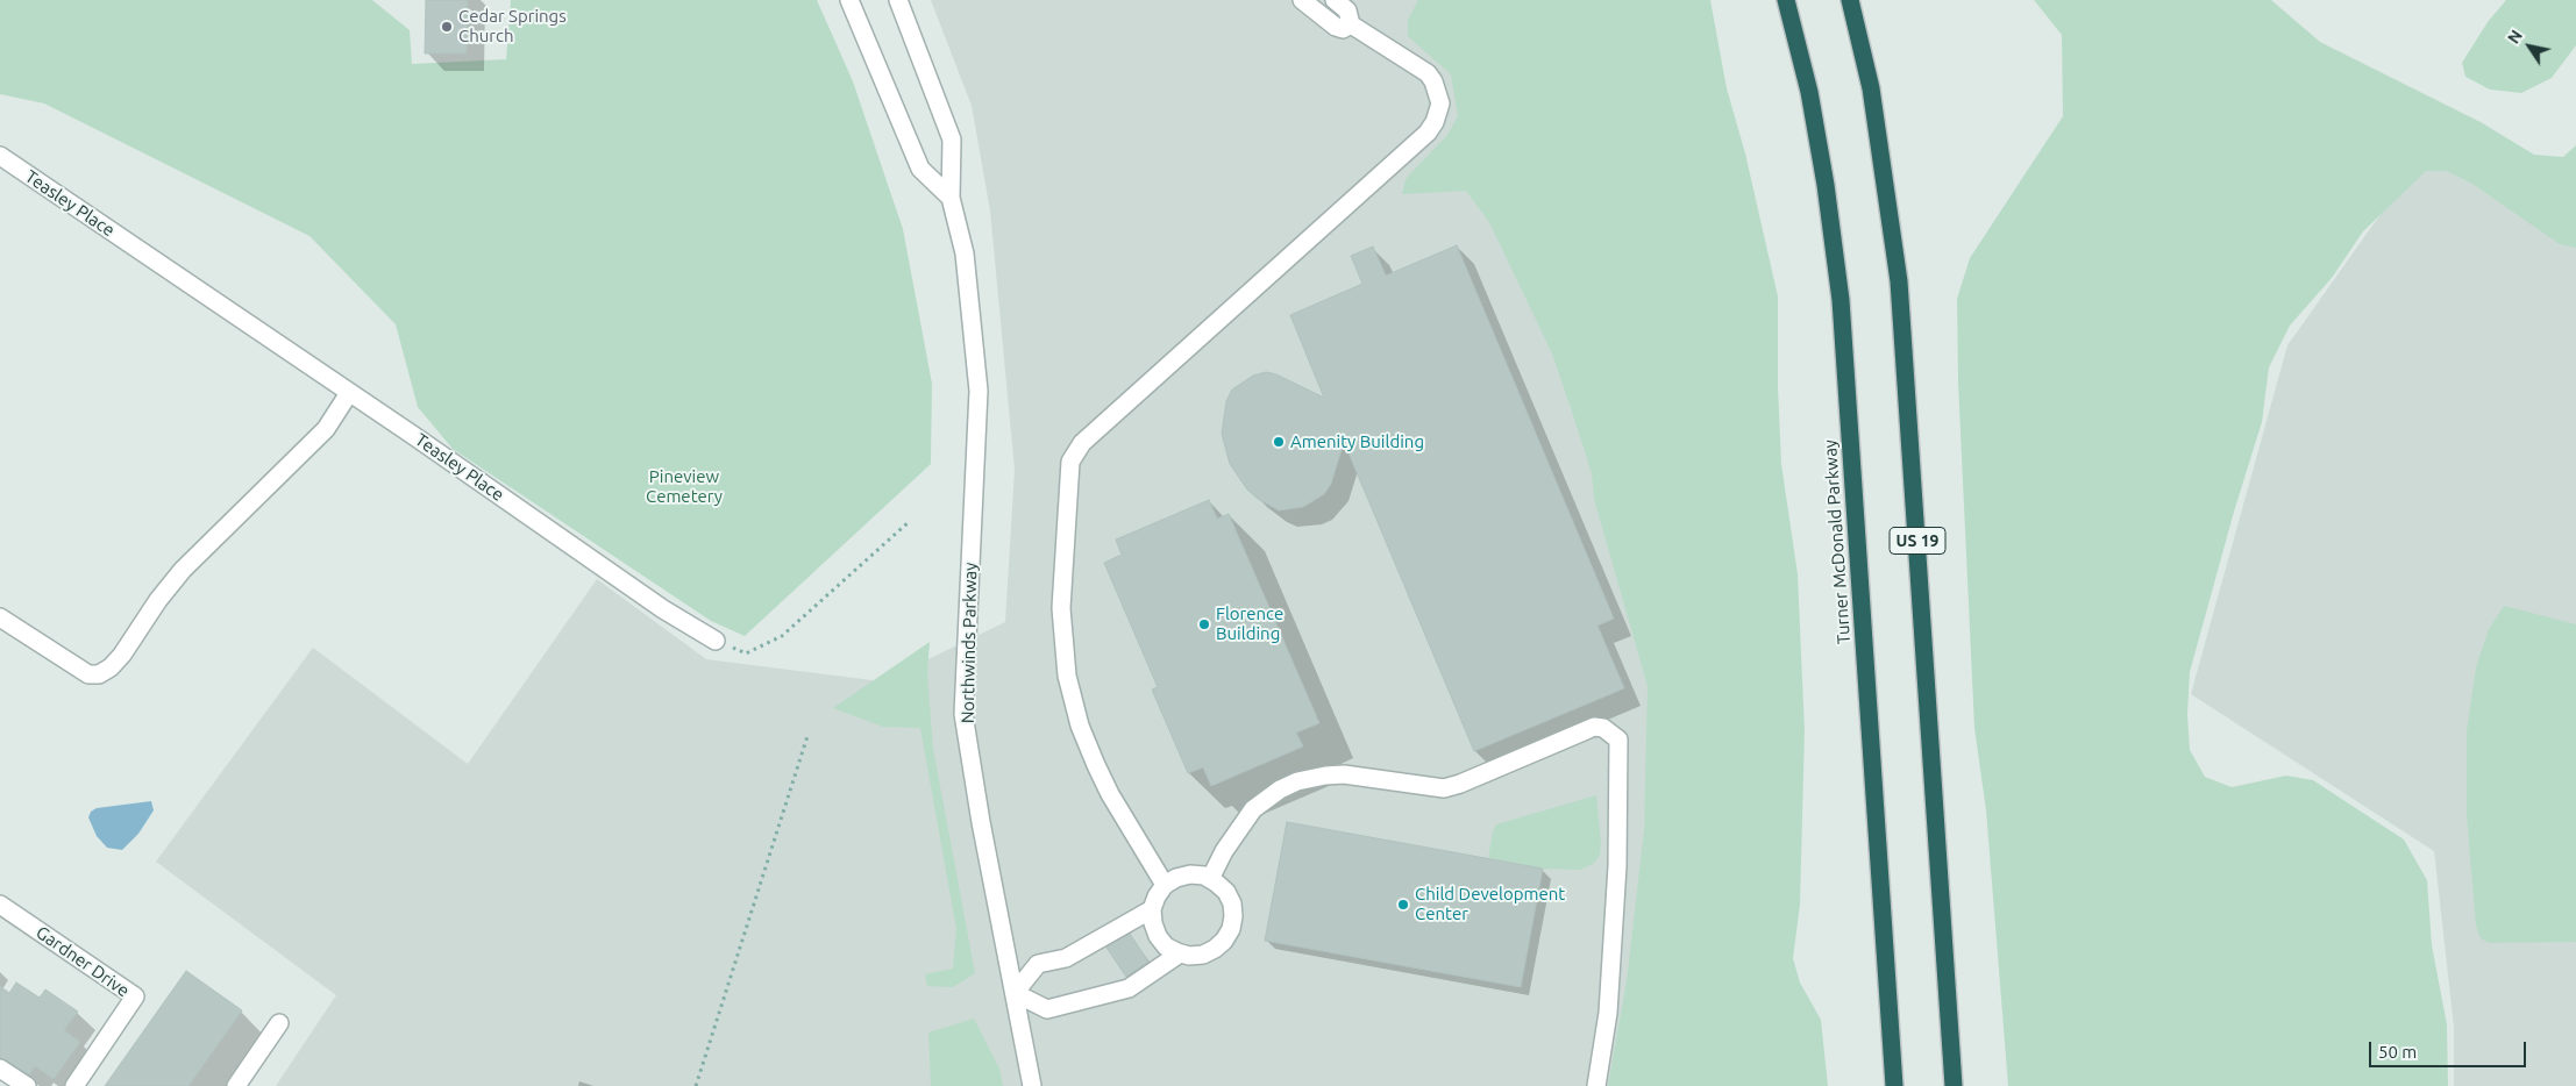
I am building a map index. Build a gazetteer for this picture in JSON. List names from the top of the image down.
{
  "streets": {
    "highway": ["US 19", "Turner McDonald Parkway"],
    "street": ["Teasley Place", "Northwinds Parkway", "Gardner Drive"]
  },
  "parks": ["Pineview Cemetery"],
  "places": [
    "Cedar Springs Church",
    "Amenity Building",
    "Florence Building",
    "Child Development Center"
  ],
  "scale_bar": "50 m",
  "north": "top left"
}
